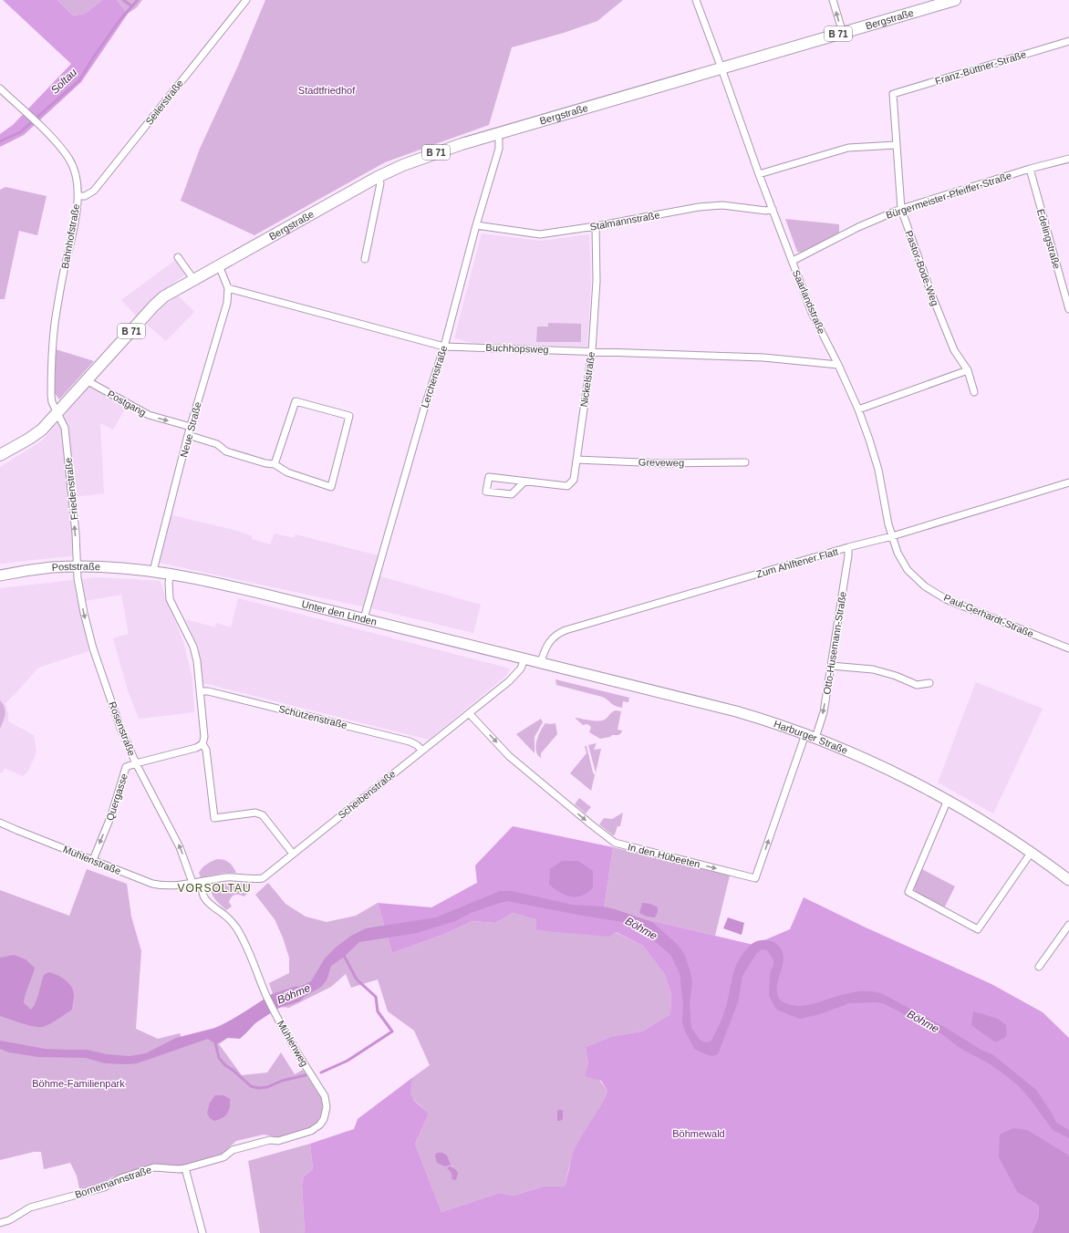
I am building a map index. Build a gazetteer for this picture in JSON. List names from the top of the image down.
{
  "streets": {
    "main road": [
      "Bergstraße",
      "B 71",
      "Poststraße",
      "Unter den Linden",
      "Harburger Straße"
    ],
    "street": [
      "Franz-Büttner-Straße",
      "Seilerstraße",
      "Bürgermeister-Pfeiffer-Straße",
      "Stalmannstraße",
      "Bahnhofstraße",
      "Edelingstraße",
      "Pastor-Bode-Weg",
      "Saarlandstraße",
      "Buchhopsweg",
      "Lerchenstraße",
      "Nickelstraße",
      "Postgang",
      "Neue Straße",
      "Greveweg",
      "Friedenstraße",
      "Zum Ahlftener Flatt",
      "Paul-Gerhardt-Straße",
      "Otto-Husemann-Straße",
      "Schützenstraße",
      "Rosenstraße",
      "Scheibenstraße",
      "Quergasse",
      "In den Hübeeten",
      "Mühlenstraße",
      "Mühlenweg",
      "Bornemannstraße"
    ]
  },
  "crossings": [
    ["Bergstraße", "B 71"],
    ["Bergstraße", "Bahnhofstraße"],
    ["Bergstraße", "Saarlandstraße"],
    ["Bergstraße", "Lerchenstraße"],
    ["Bergstraße", "Postgang"],
    ["Bergstraße", "Friedenstraße"],
    ["B 71", "Bahnhofstraße"],
    ["B 71", "Friedenstraße"],
    ["Franz-Büttner-Straße", "Pastor-Bode-Weg"],
    ["Seilerstraße", "Bahnhofstraße"],
    ["Bürgermeister-Pfeiffer-Straße", "Edelingstraße"],
    ["Bürgermeister-Pfeiffer-Straße", "Pastor-Bode-Weg"],
    ["Bürgermeister-Pfeiffer-Straße", "Saarlandstraße"],
    ["Stalmannstraße", "Saarlandstraße"],
    ["Stalmannstraße", "Lerchenstraße"],
    ["Stalmannstraße", "Nickelstraße"],
    ["Bahnhofstraße", "Friedenstraße"],
    ["Saarlandstraße", "Buchhopsweg"],
    ["Saarlandstraße", "Zum Ahlftener Flatt"],
    ["Saarlandstraße", "Paul-Gerhardt-Straße"],
    ["Buchhopsweg", "Lerchenstraße"],
    ["Buchhopsweg", "Nickelstraße"],
    ["Buchhopsweg", "Neue Straße"],
    ["Lerchenstraße", "Unter den Linden"],
    ["Nickelstraße", "Greveweg"],
    ["Postgang", "Neue Straße"],
    ["Neue Straße", "Poststraße"],
    ["Neue Straße", "Unter den Linden"],
    ["Friedenstraße", "Poststraße"],
    ["Friedenstraße", "Rosenstraße"],
    ["Zum Ahlftener Flatt", "Paul-Gerhardt-Straße"],
    ["Zum Ahlftener Flatt", "Otto-Husemann-Straße"],
    ["Zum Ahlftener Flatt", "Harburger Straße"],
    ["Poststraße", "Unter den Linden"],
    ["Poststraße", "Rosenstraße"],
    ["Unter den Linden", "Harburger Straße"],
    ["Unter den Linden", "Scheibenstraße"],
    ["Otto-Husemann-Straße", "Harburger Straße"],
    ["Schützenstraße", "Scheibenstraße"],
    ["Rosenstraße", "Scheibenstraße"],
    ["Rosenstraße", "Quergasse"],
    ["Rosenstraße", "Mühlenstraße"],
    ["Harburger Straße", "Scheibenstraße"],
    ["Harburger Straße", "In den Hübeeten"],
    ["Scheibenstraße", "In den Hübeeten"],
    ["Scheibenstraße", "Mühlenstraße"],
    ["Scheibenstraße", "Mühlenweg"],
    ["Quergasse", "Mühlenstraße"],
    ["Mühlenweg", "Bornemannstraße"]
  ],
  "one_way": [
    "Postgang",
    "Friedenstraße",
    "Otto-Husemann-Straße",
    "Quergasse"
  ],
  "districts": ["VORSOLTAU"],
  "water": ["Soltau", "Böhme"],
  "parks": ["Stadtfriedhof", "Böhme-Familienpark", "Böhmewald"]
}
